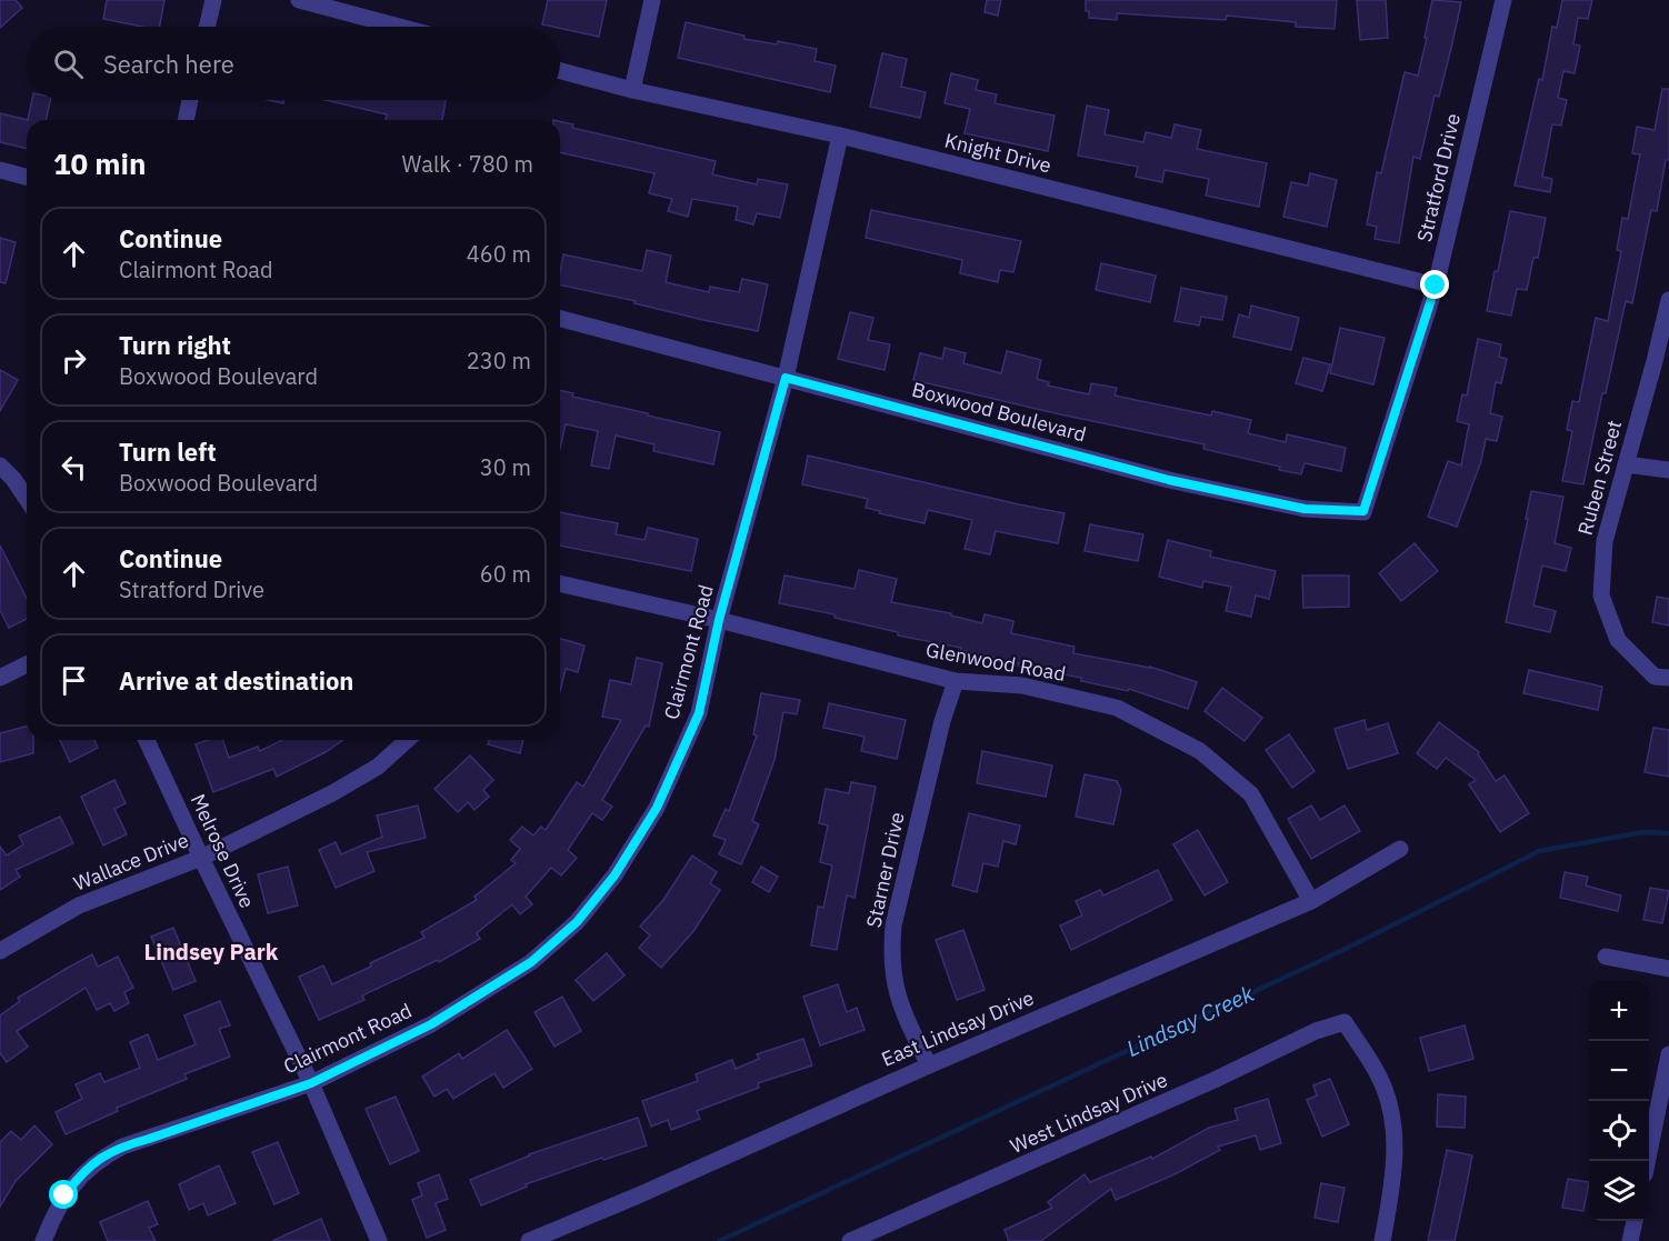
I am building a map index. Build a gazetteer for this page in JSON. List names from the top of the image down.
{
  "streets": {
    "street": [
      "Knight Drive",
      "Stratford Drive",
      "Boxwood Boulevard",
      "Ruben Street",
      "Clairmont Road",
      "Glenwood Road",
      "Melrose Drive",
      "Wallace Drive",
      "Starner Drive",
      "East Lindsay Drive",
      "West Lindsay Drive"
    ]
  },
  "crossings": [
    ["Knight Drive", "Stratford Drive"],
    ["Knight Drive", "Clairmont Road"],
    ["Stratford Drive", "Boxwood Boulevard"],
    ["Boxwood Boulevard", "Clairmont Road"],
    ["Clairmont Road", "Glenwood Road"],
    ["Clairmont Road", "Melrose Drive"],
    ["Glenwood Road", "Starner Drive"],
    ["Glenwood Road", "East Lindsay Drive"],
    ["Melrose Drive", "Wallace Drive"],
    ["Starner Drive", "East Lindsay Drive"]
  ],
  "districts": ["Lindsey Park"],
  "water": ["Lindsay Creek"],
  "page": {
    "search": "Search here",
    "heading": ["10 min", "Walk · 780 m"],
    "list": [
      ["Continue", "Clairmont Road", "460 m"],
      ["Turn right", "Boxwood Boulevard", "230 m"],
      ["Turn left", "Boxwood Boulevard", "30 m"],
      ["Continue", "Stratford Drive", "60 m"],
      "Arrive at destination"
    ],
    "map_buttons": ["+", "−"]
  }
}
